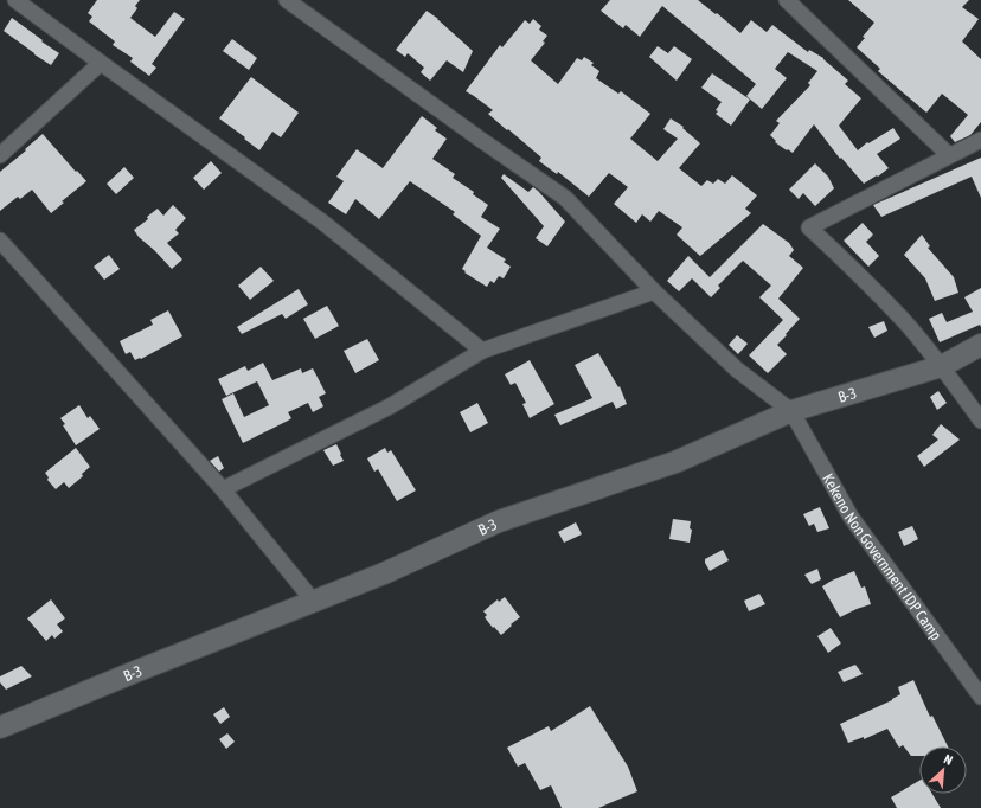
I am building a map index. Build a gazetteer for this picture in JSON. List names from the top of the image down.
{
  "streets": {
    "main road": ["B-3"],
    "street": ["Kekeno Non Government IDP Camp"]
  },
  "crossings": [
    ["B-3", "Kekeno Non Government IDP Camp"]
  ],
  "north": "top right"
}
